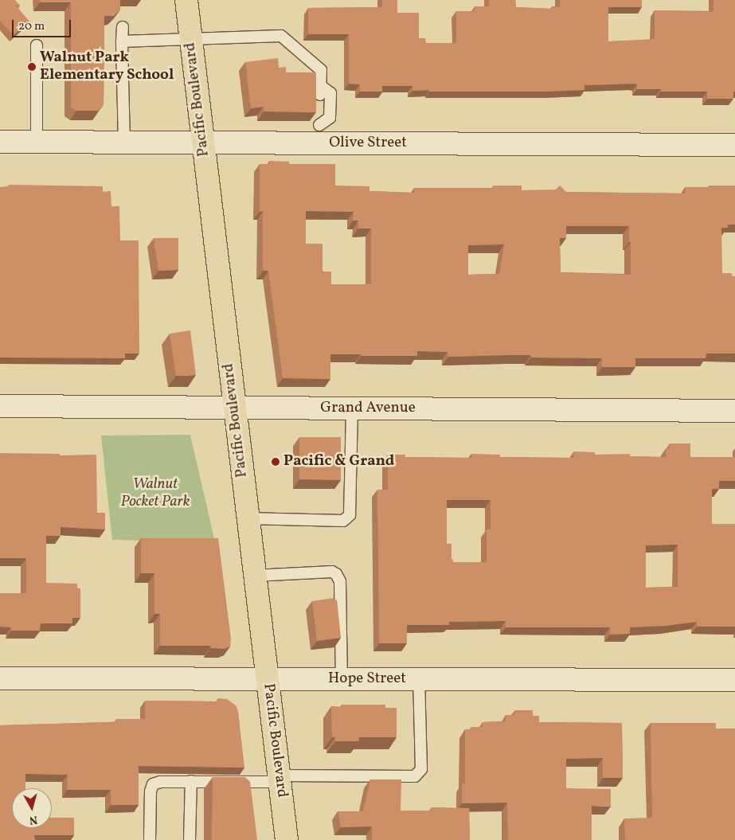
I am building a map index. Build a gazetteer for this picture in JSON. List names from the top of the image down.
{
  "streets": {
    "main road": ["Pacific Boulevard"],
    "street": ["Olive Street", "Grand Avenue", "Hope Street"]
  },
  "crossings": [
    ["Pacific Boulevard", "Olive Street"],
    ["Pacific Boulevard", "Grand Avenue"],
    ["Pacific Boulevard", "Hope Street"]
  ],
  "parks": ["Walnut Pocket Park"],
  "places": ["Walnut Park Elementary School", "Pacific & Grand"],
  "scale_bar": "20 m",
  "north": "bottom"
}
